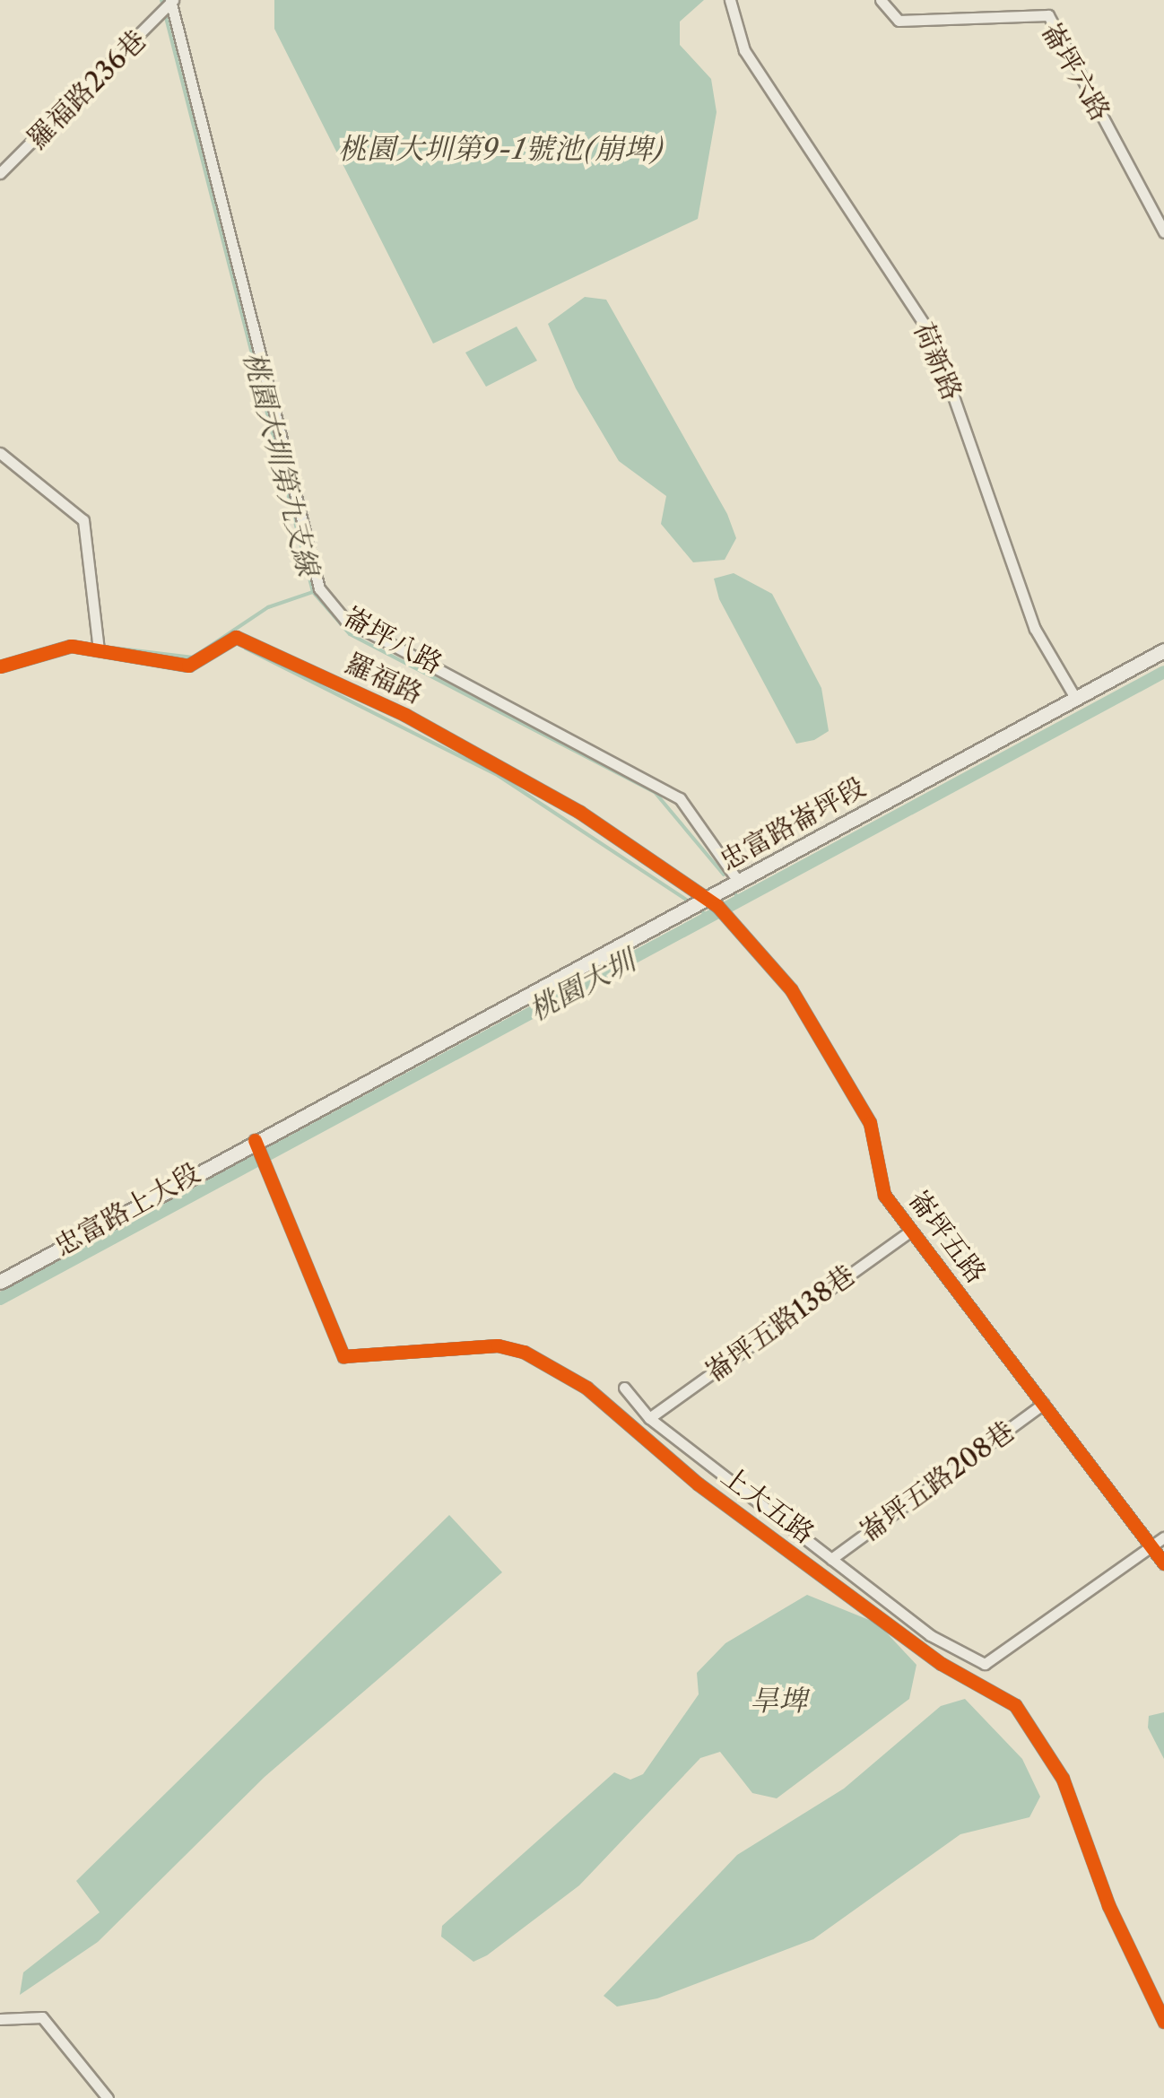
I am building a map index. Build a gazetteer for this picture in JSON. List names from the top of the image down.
{
  "streets": {
    "street": [
      "崙坪六路",
      "羅福路236巷",
      "荷新路",
      "崙坪八路",
      "羅福路",
      "忠富路崙坪段",
      "忠富路上大段",
      "崙坪五路",
      "崙坪五路138巷",
      "崙坪五路208巷",
      "上大五路"
    ]
  },
  "crossings": [
    ["羅福路236巷", "崙坪八路"],
    ["荷新路", "忠富路崙坪段"],
    ["崙坪八路", "忠富路崙坪段"],
    ["羅福路", "忠富路崙坪段"],
    ["羅福路", "崙坪五路"],
    ["忠富路崙坪段", "忠富路上大段"],
    ["忠富路崙坪段", "崙坪五路"],
    ["忠富路崙坪段", "上大五路"],
    ["忠富路上大段", "上大五路"],
    ["崙坪五路", "崙坪五路138巷"],
    ["崙坪五路", "崙坪五路208巷"]
  ],
  "water": [
    "桃園大圳第9-1號池(崩埤)",
    "桃園大圳第九支線",
    "桃園大圳",
    "旱埤"
  ]
}
